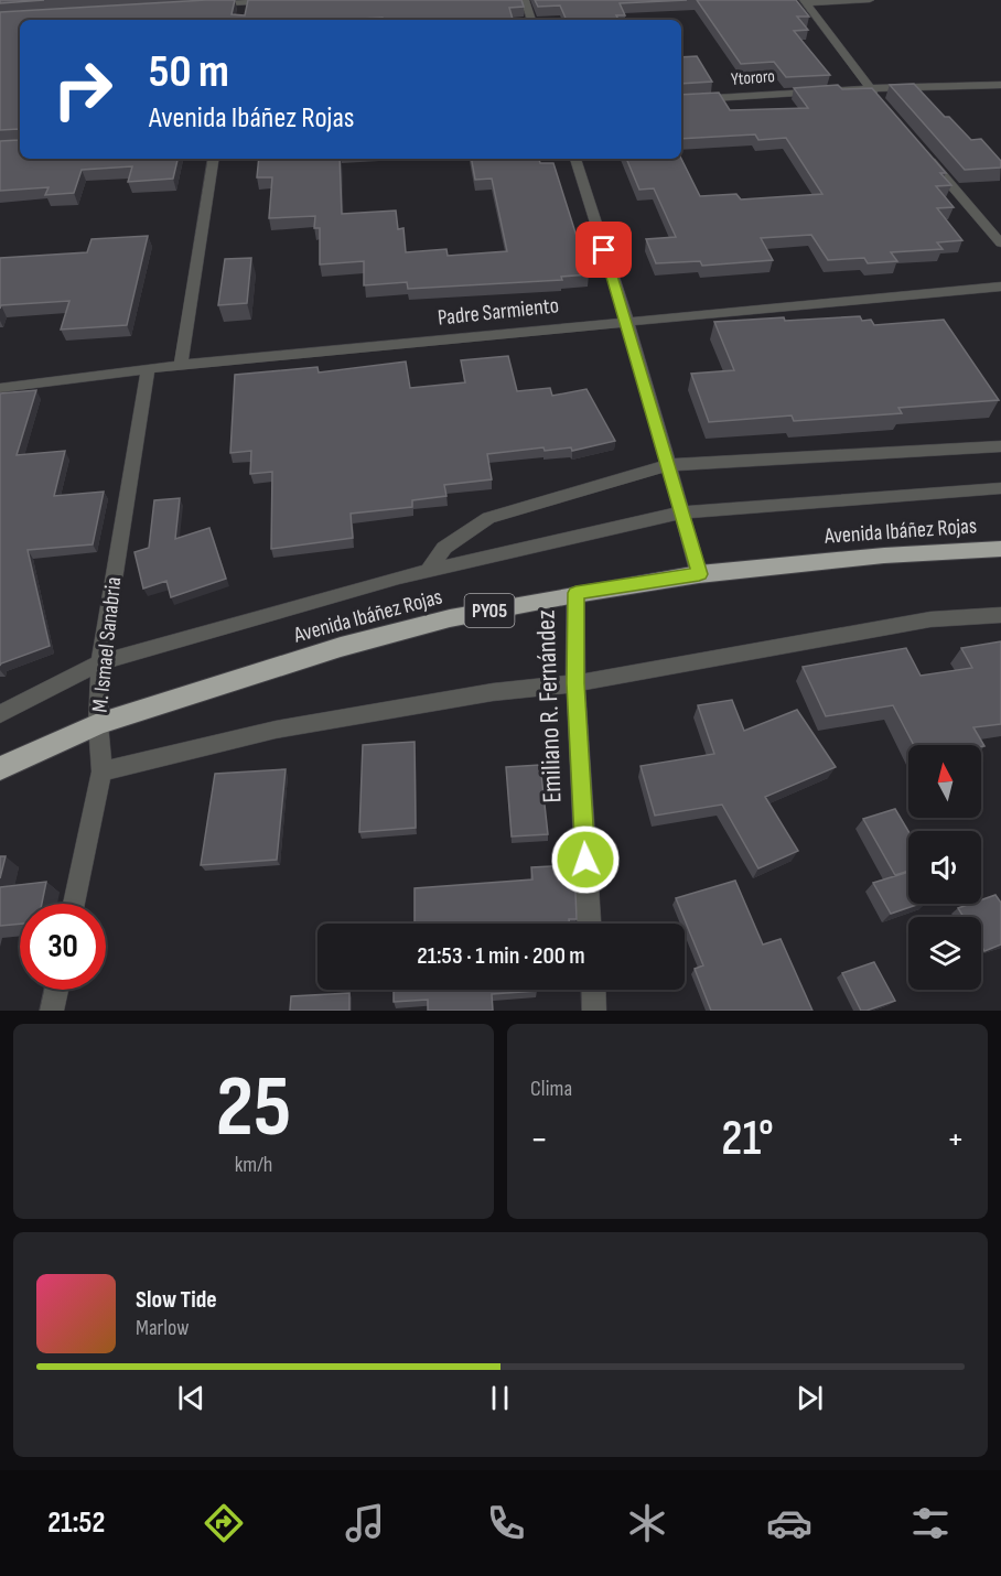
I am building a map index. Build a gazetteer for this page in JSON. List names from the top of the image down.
{
  "streets": {
    "highway": ["Avenida Ibáñez Rojas", "PY05"],
    "street": [
      "Ytororo",
      "Padre Sarmiento",
      "M. Ismael Sanabria",
      "Emiliano R. Fernández"
    ]
  },
  "crossings": [
    ["Padre Sarmiento", "M. Ismael Sanabria"],
    ["Avenida Ibáñez Rojas", "M. Ismael Sanabria"],
    ["Avenida Ibáñez Rojas", "Emiliano R. Fernández"]
  ],
  "north": "top",
  "page": {
    "turn": ["50 m", "Avenida Ibáñez Rojas"],
    "limit": "30",
    "trip": "21:53 · 1 min · 200 m",
    "tile": [
      ["25", "km/h"],
      "Clima"
    ],
    "heat": ["−", "21°", "+"],
    "song": ["Slow Tide", "Marlow"],
    "tabs": "21:52"
  }
}
